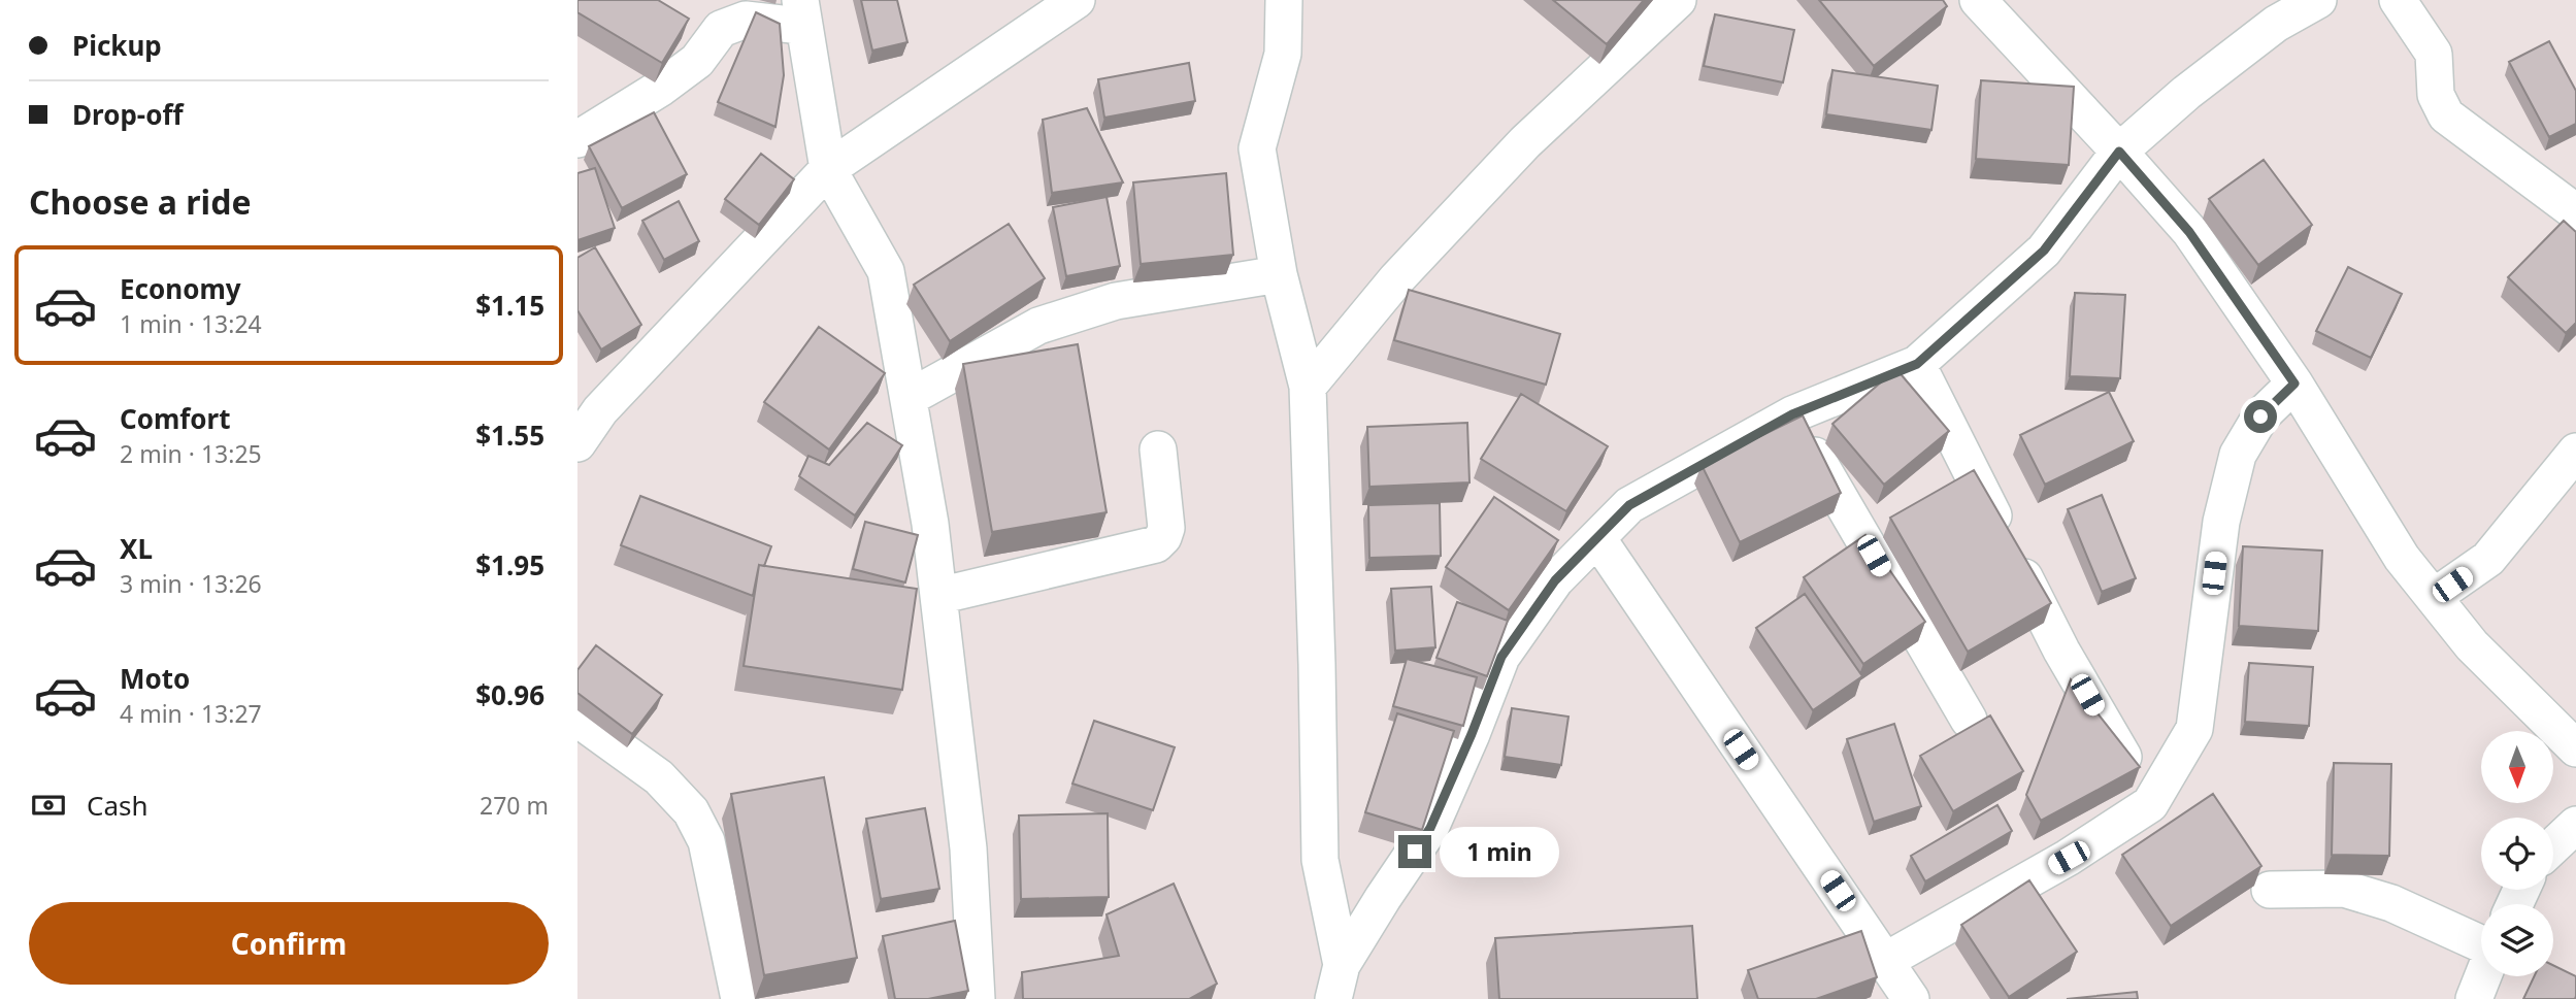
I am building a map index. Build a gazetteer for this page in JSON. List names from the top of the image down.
{
  "north": "bottom",
  "page": {
    "banner": ["Pickup", "Drop-off"],
    "heading": "Choose a ride",
    "list": [
      {
        "name": "Economy",
        "note": "1 min · 13:24",
        "value": "$1.15"
      },
      {
        "name": "Comfort",
        "note": "2 min · 13:25",
        "value": "$1.55"
      },
      {
        "name": "XL",
        "note": "3 min · 13:26",
        "value": "$1.95"
      },
      {
        "name": "Moto",
        "note": "4 min · 13:27",
        "value": "$0.96"
      }
    ],
    "pay": ["Cash", "270 m"],
    "bubble": "1 min",
    "buttons": "Confirm"
  }
}
